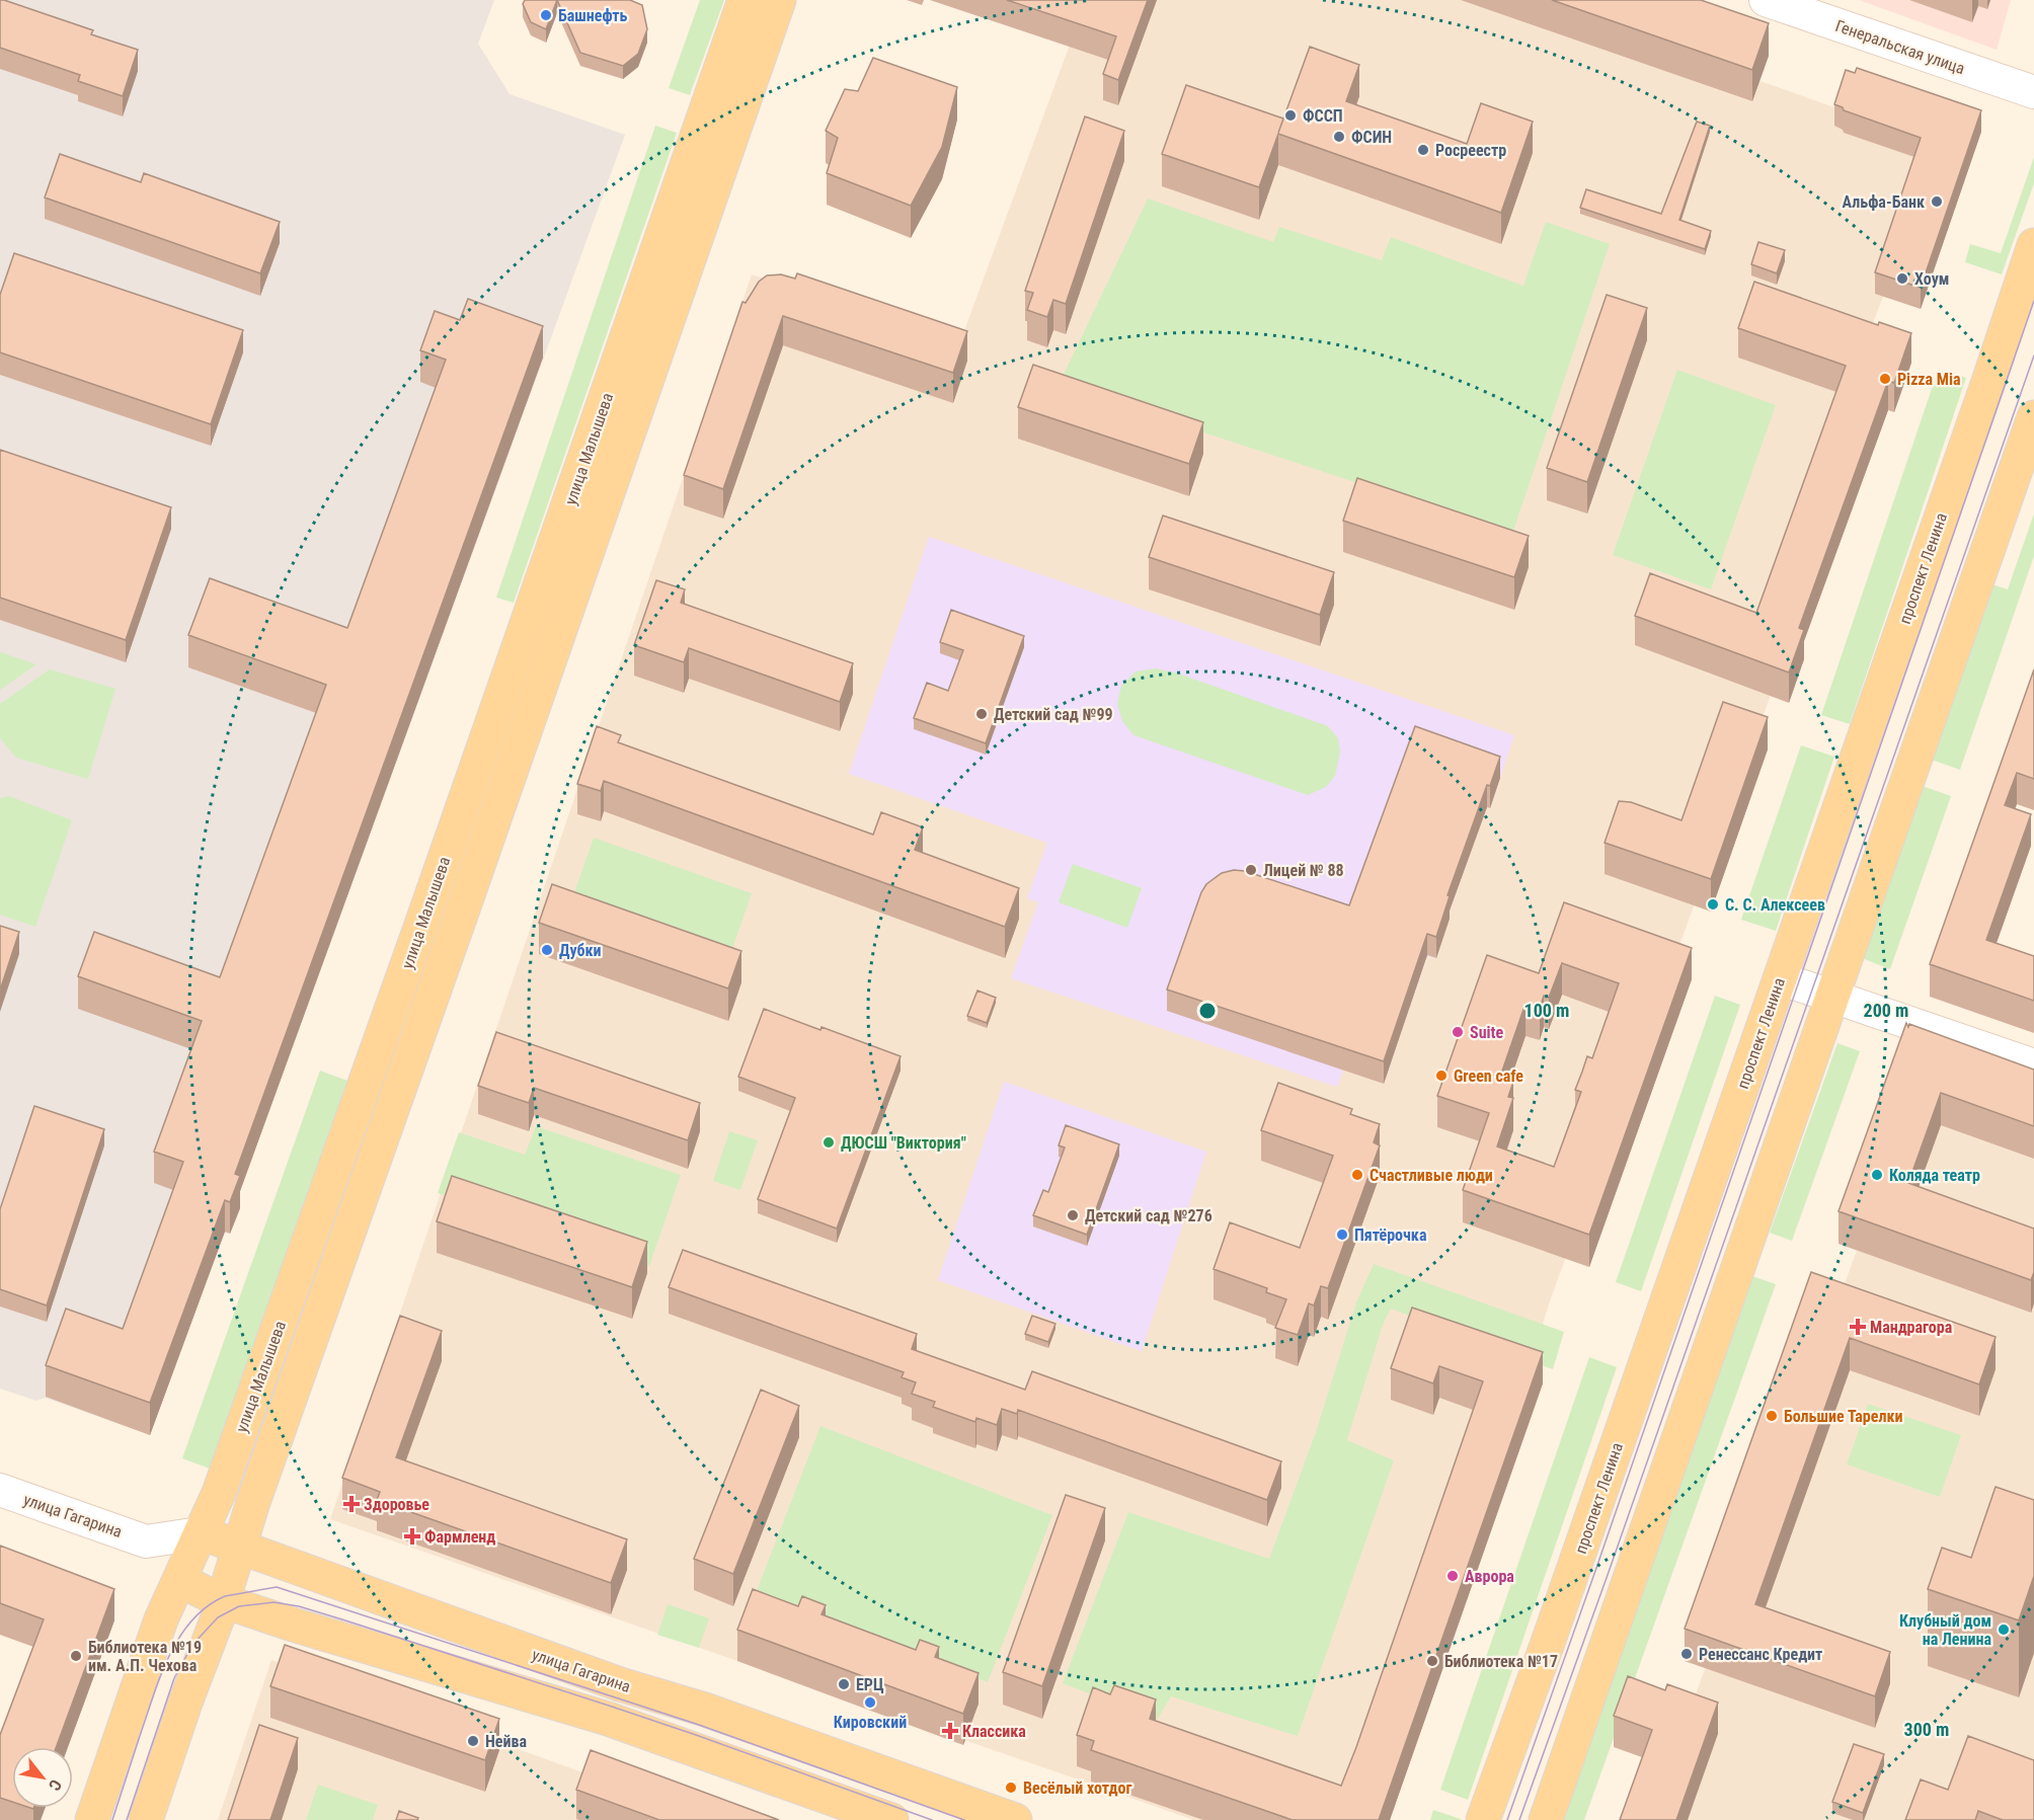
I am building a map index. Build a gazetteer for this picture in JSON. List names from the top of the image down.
{
  "streets": {
    "main road": ["улица Малышева", "проспект Ленина", "улица Гагарина"],
    "street": ["Генеральская улица"]
  },
  "crossings": [
    ["улица Малышева", "улица Гагарина"]
  ],
  "places": {
    "other": [
      "Башнефть",
      "ФССП",
      "ФСИН",
      "Росреестр",
      "Альфа-Банк",
      "Хоум",
      "Pizza Mia",
      "Детский сад №99",
      "Лицей № 88",
      "С. С. Алексеев",
      "Дубки",
      "Suite",
      "Green cafe",
      "ДЮСШ \"Виктория\"",
      "Счастливые люди",
      "Коляда театр",
      "Детский сад №276",
      "Пятёрочка",
      "Большие Тарелки",
      "Аврора",
      "Клубный дом на Ленина",
      "Ренессанс Кредит",
      "Библиотека №19 им. А.П. Чехова",
      "Библиотека №17",
      "ЕРЦ",
      "Кировский",
      "Нейва",
      "Весёлый хотдог"
    ],
    "health": [
      "Мандрагора",
      "Здоровье",
      "Фармленд",
      "Классика"
    ]
  },
  "north": "bottom right",
  "rings": ["100 m", "200 m", "300 m"]
}
